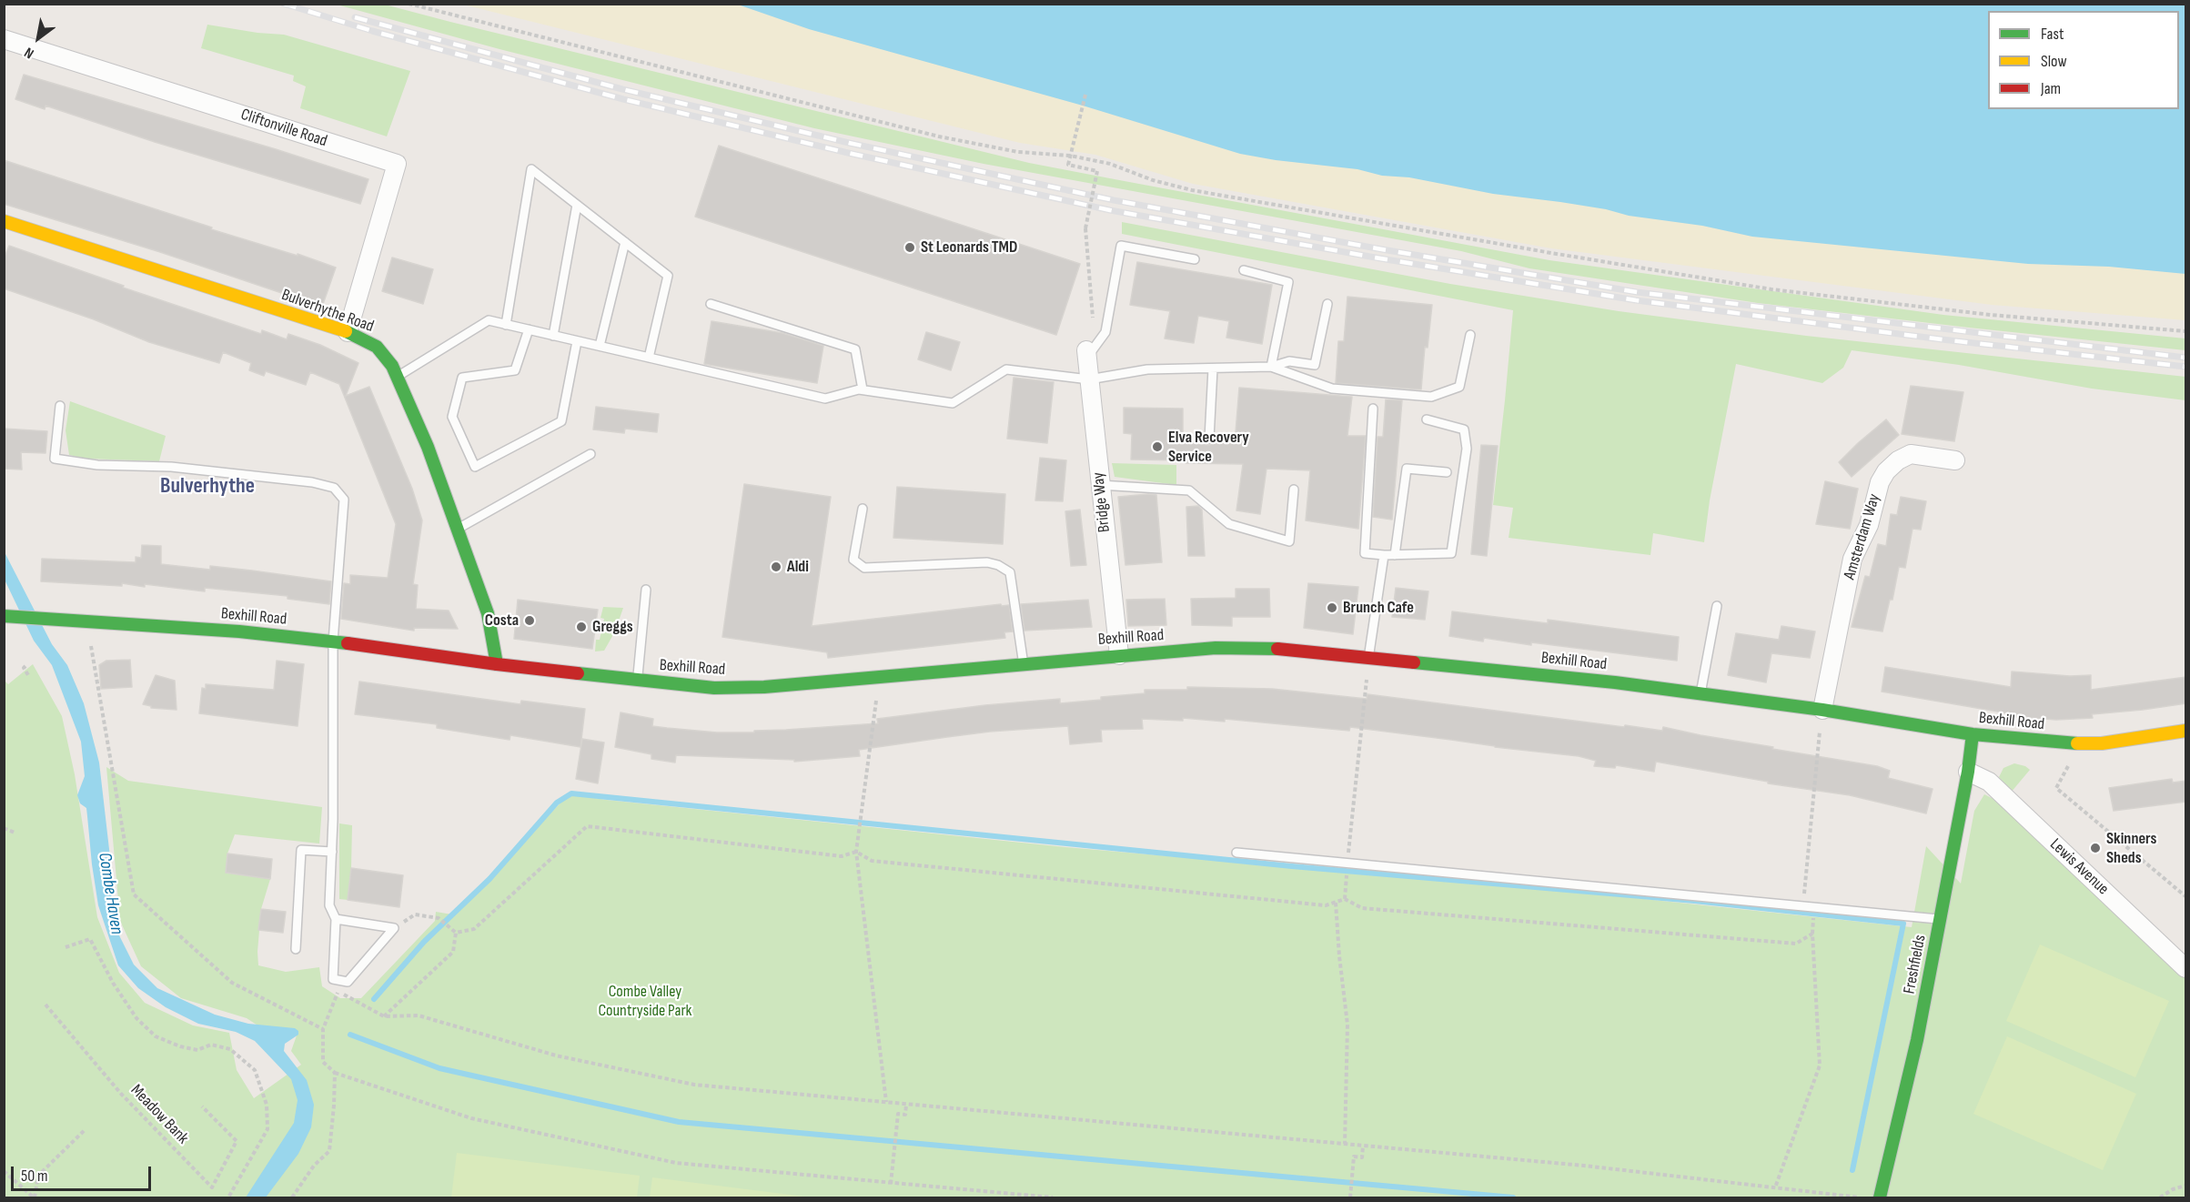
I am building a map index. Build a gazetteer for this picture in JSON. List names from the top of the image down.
{
  "streets": {
    "main road": ["Bulverhythe Road", "Bexhill Road", "Freshfields"],
    "street": [
      "Cliftonville Road",
      "Bridge Way",
      "Amsterdam Way",
      "Lewis Avenue"
    ],
    "path": ["Meadow Bank"]
  },
  "crossings": [
    ["Cliftonville Road", "Bulverhythe Road"],
    ["Bulverhythe Road", "Bexhill Road"],
    ["Bridge Way", "Bexhill Road"],
    ["Amsterdam Way", "Bexhill Road"],
    ["Bexhill Road", "Freshfields"],
    ["Lewis Avenue", "Freshfields"]
  ],
  "districts": ["Bulverhythe"],
  "water": ["Combe Haven"],
  "parks": ["Combe Valley Countryside Park"],
  "places": [
    "St Leonards TMD",
    "Elva Recovery Service",
    "Aldi",
    "Brunch Cafe",
    "Costa",
    "Greggs",
    "Skinners Sheds"
  ],
  "legend": ["Fast", "Slow", "Jam"],
  "scale_bar": "50 m",
  "north": "bottom left"
}
